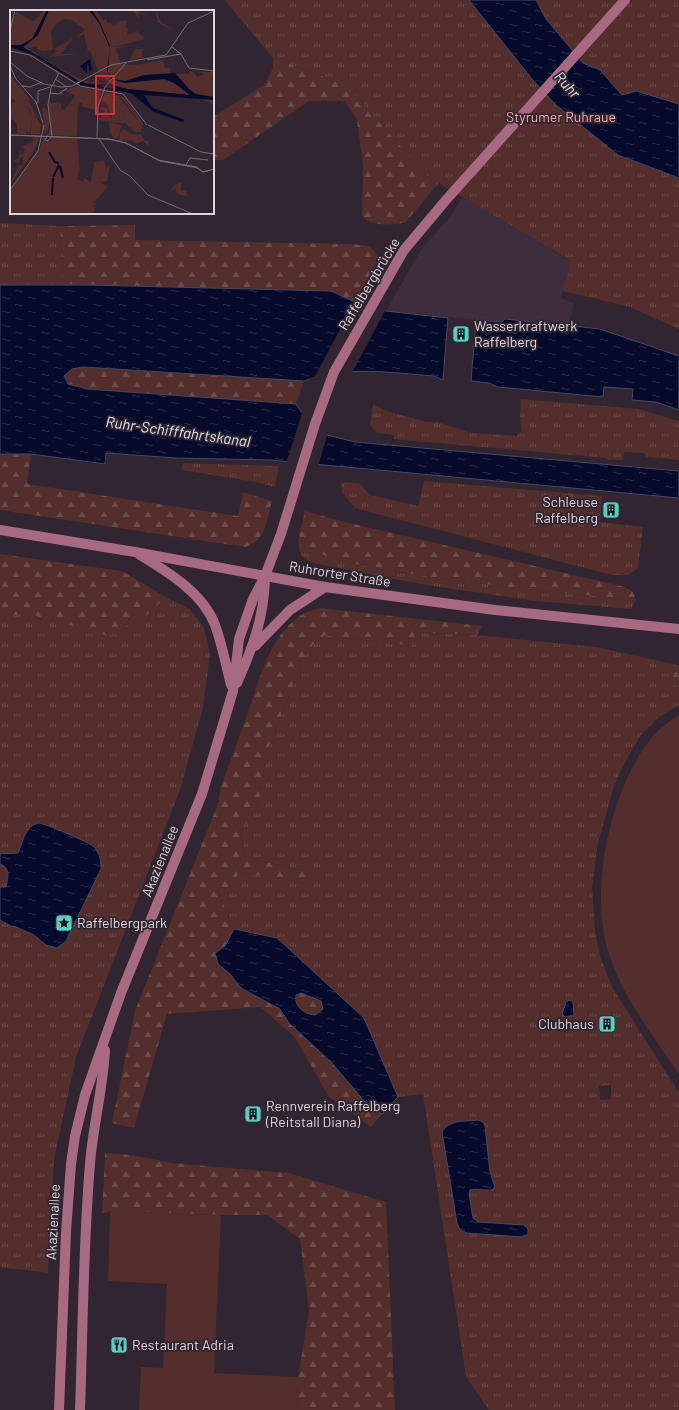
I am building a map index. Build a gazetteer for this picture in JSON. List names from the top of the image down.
{
  "streets": {
    "main road": ["Raffelbergbrücke", "Ruhrorter Straße", "Akazienallee"]
  },
  "crossings": [
    ["Raffelbergbrücke", "Ruhrorter Straße"],
    ["Raffelbergbrücke", "Akazienallee"],
    ["Ruhrorter Straße", "Akazienallee"]
  ],
  "water": ["Ruhr", "Ruhr-Schifffahrtskanal"],
  "parks": ["Styrumer Ruhraue"],
  "places": {
    "building": [
      "Wasserkraftwerk Raffelberg",
      "Schleuse Raffelberg",
      "Clubhaus",
      "Rennverein Raffelberg (Reitstall Diana)"
    ],
    "place": ["Raffelbergpark"],
    "restaurant": ["Restaurant Adria"]
  }
}
